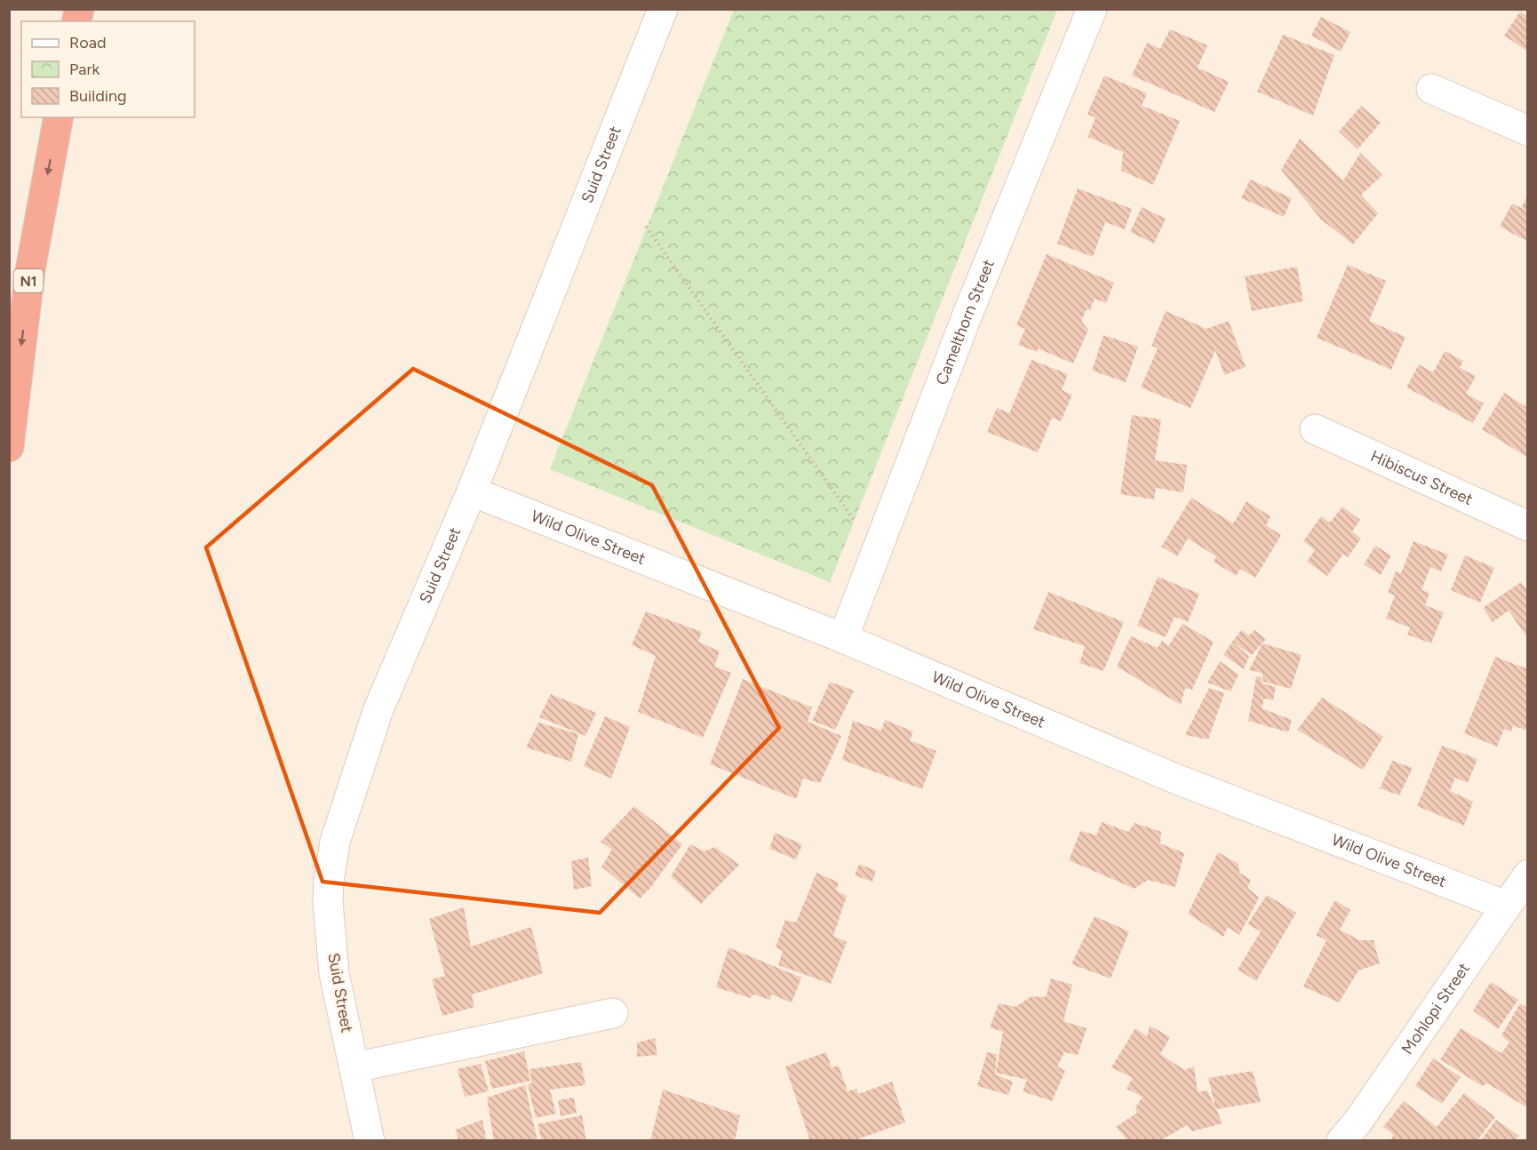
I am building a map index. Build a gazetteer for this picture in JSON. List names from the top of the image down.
{
  "streets": {
    "highway": ["N1"],
    "street": [
      "Suid Street",
      "Camelthorn Street",
      "Hibiscus Street",
      "Wild Olive Street",
      "Mohlopi Street"
    ]
  },
  "crossings": [
    ["Suid Street", "Wild Olive Street"],
    ["Camelthorn Street", "Wild Olive Street"],
    ["Wild Olive Street", "Mohlopi Street"]
  ],
  "legend": ["Road", "Park", "Building"]
}
